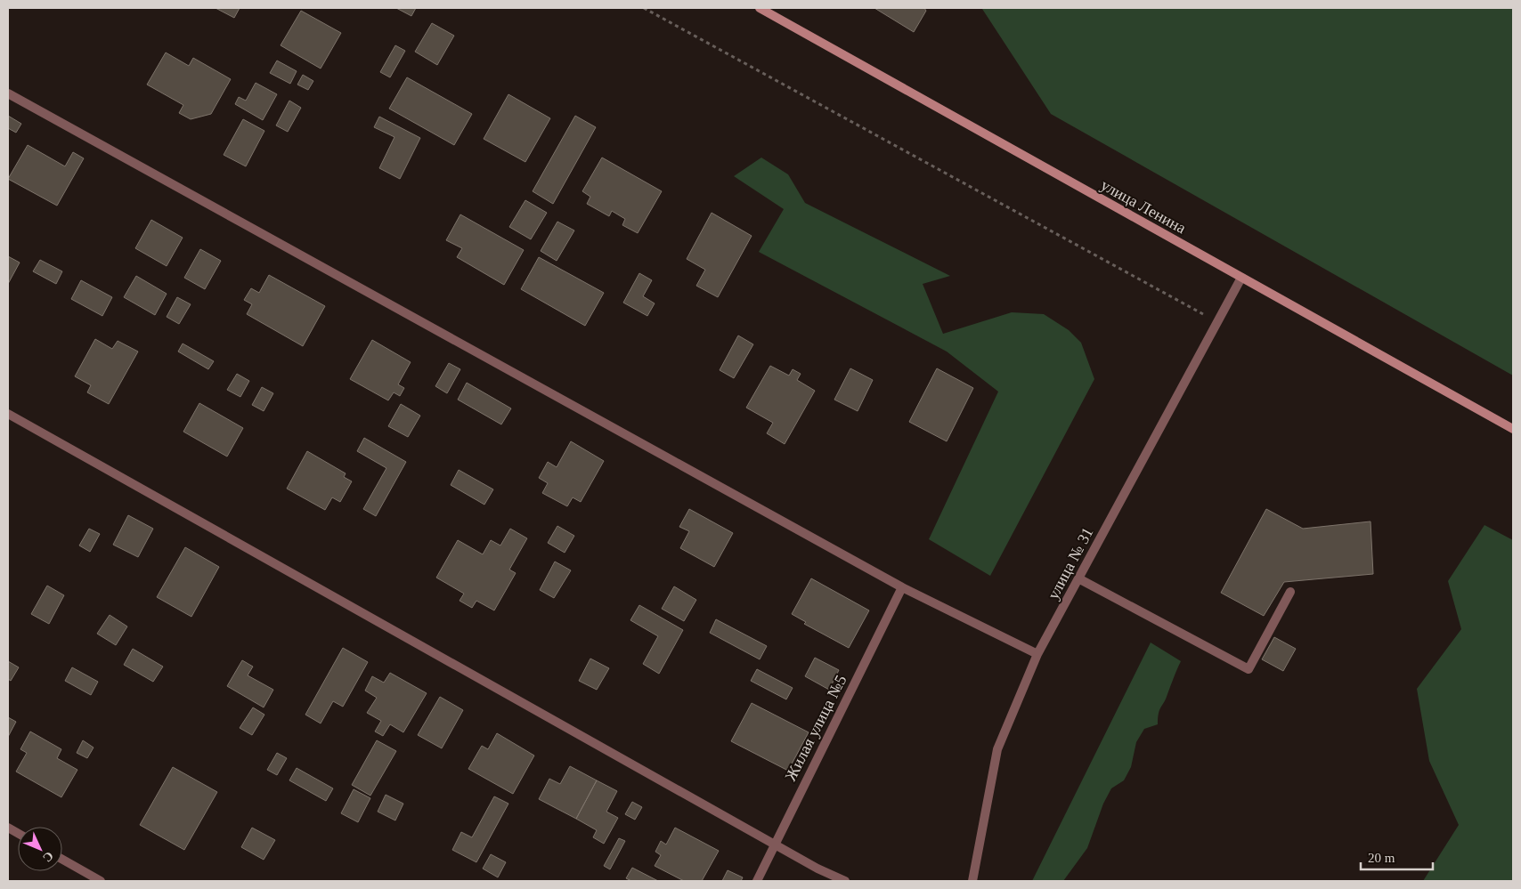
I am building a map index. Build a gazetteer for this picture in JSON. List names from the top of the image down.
{
  "streets": {
    "street": ["улица Ленина"],
    "lane": ["улица № 31", "Жилая улица №5"]
  },
  "crossings": [
    ["улица Ленина", "улица № 31"]
  ],
  "scale_bar": "20 m",
  "north": "bottom right"
}
